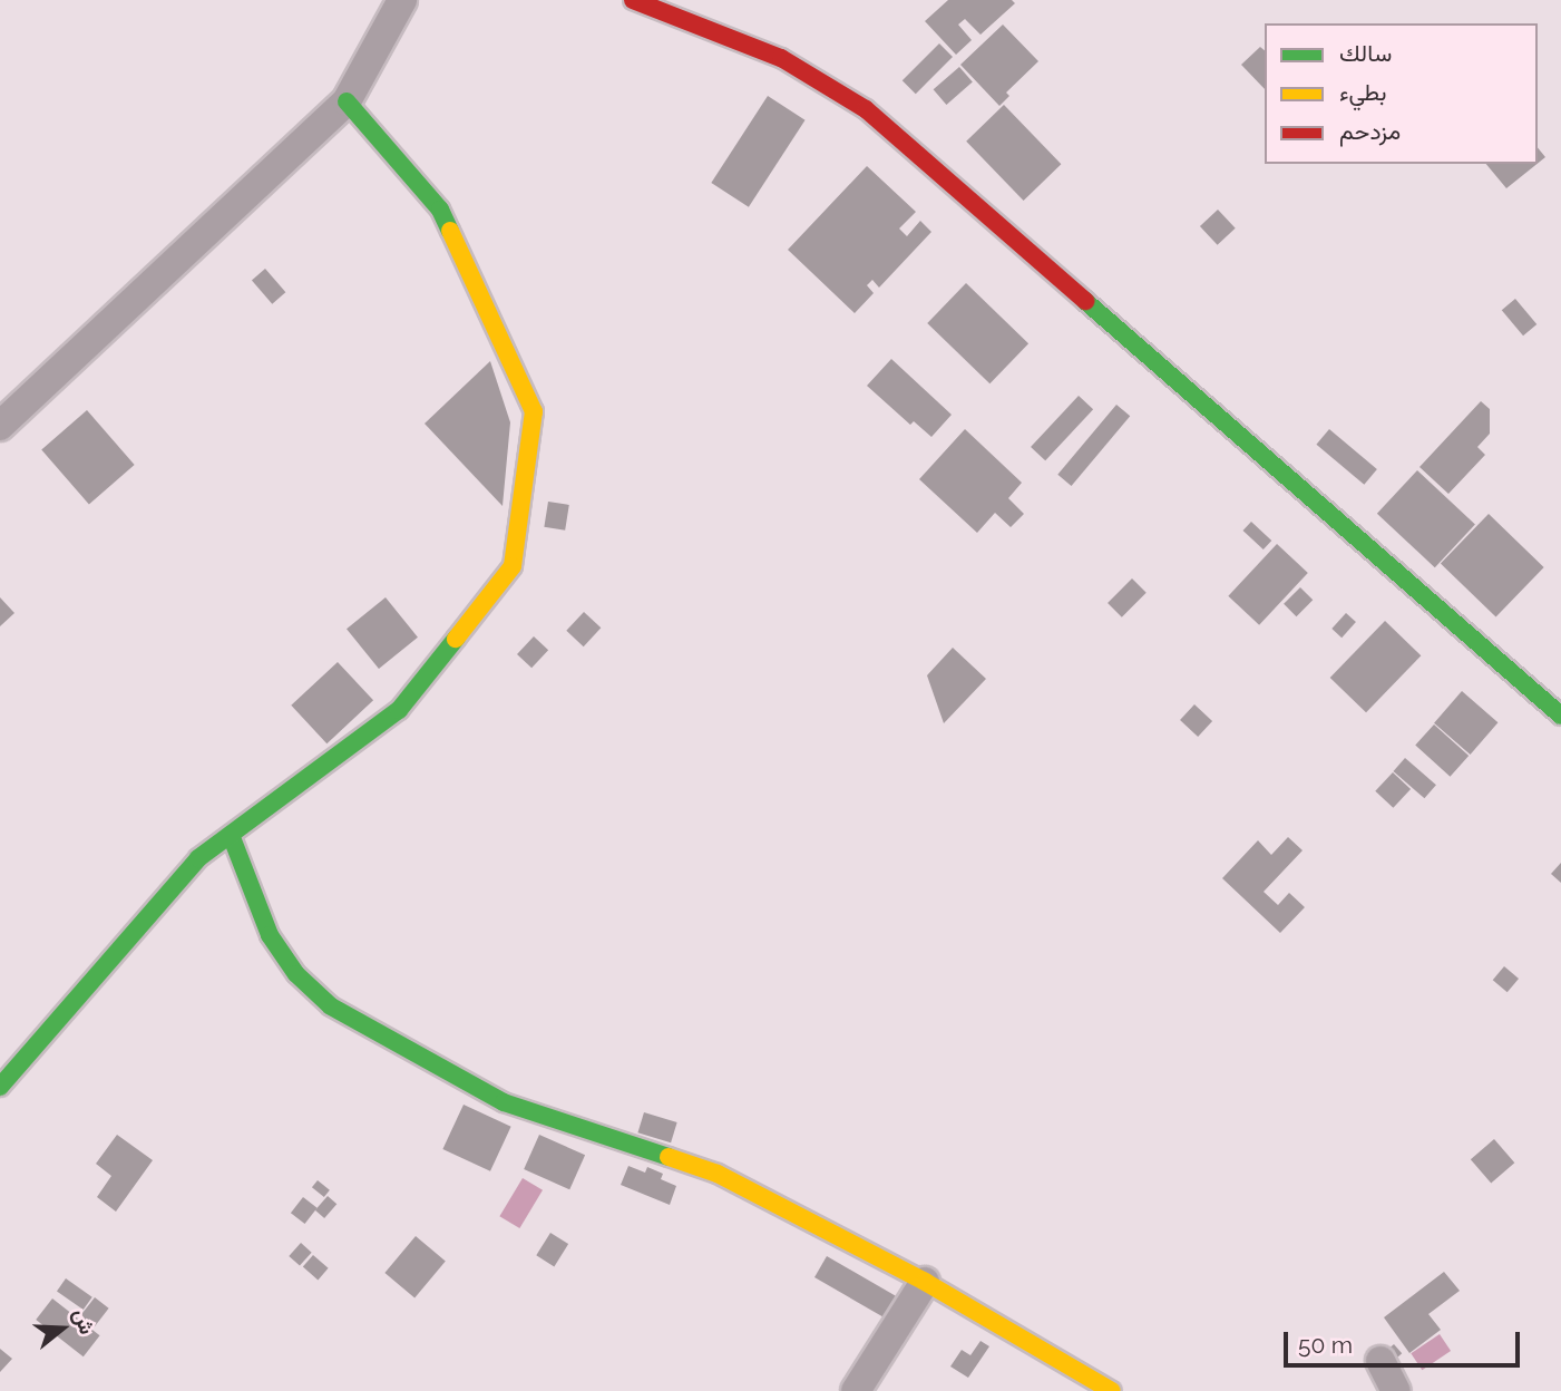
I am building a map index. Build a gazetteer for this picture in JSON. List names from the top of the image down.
{
  "legend": ["سالك", "بطيء", "مزدحم"],
  "scale_bar": "50 m",
  "north": "right"
}
